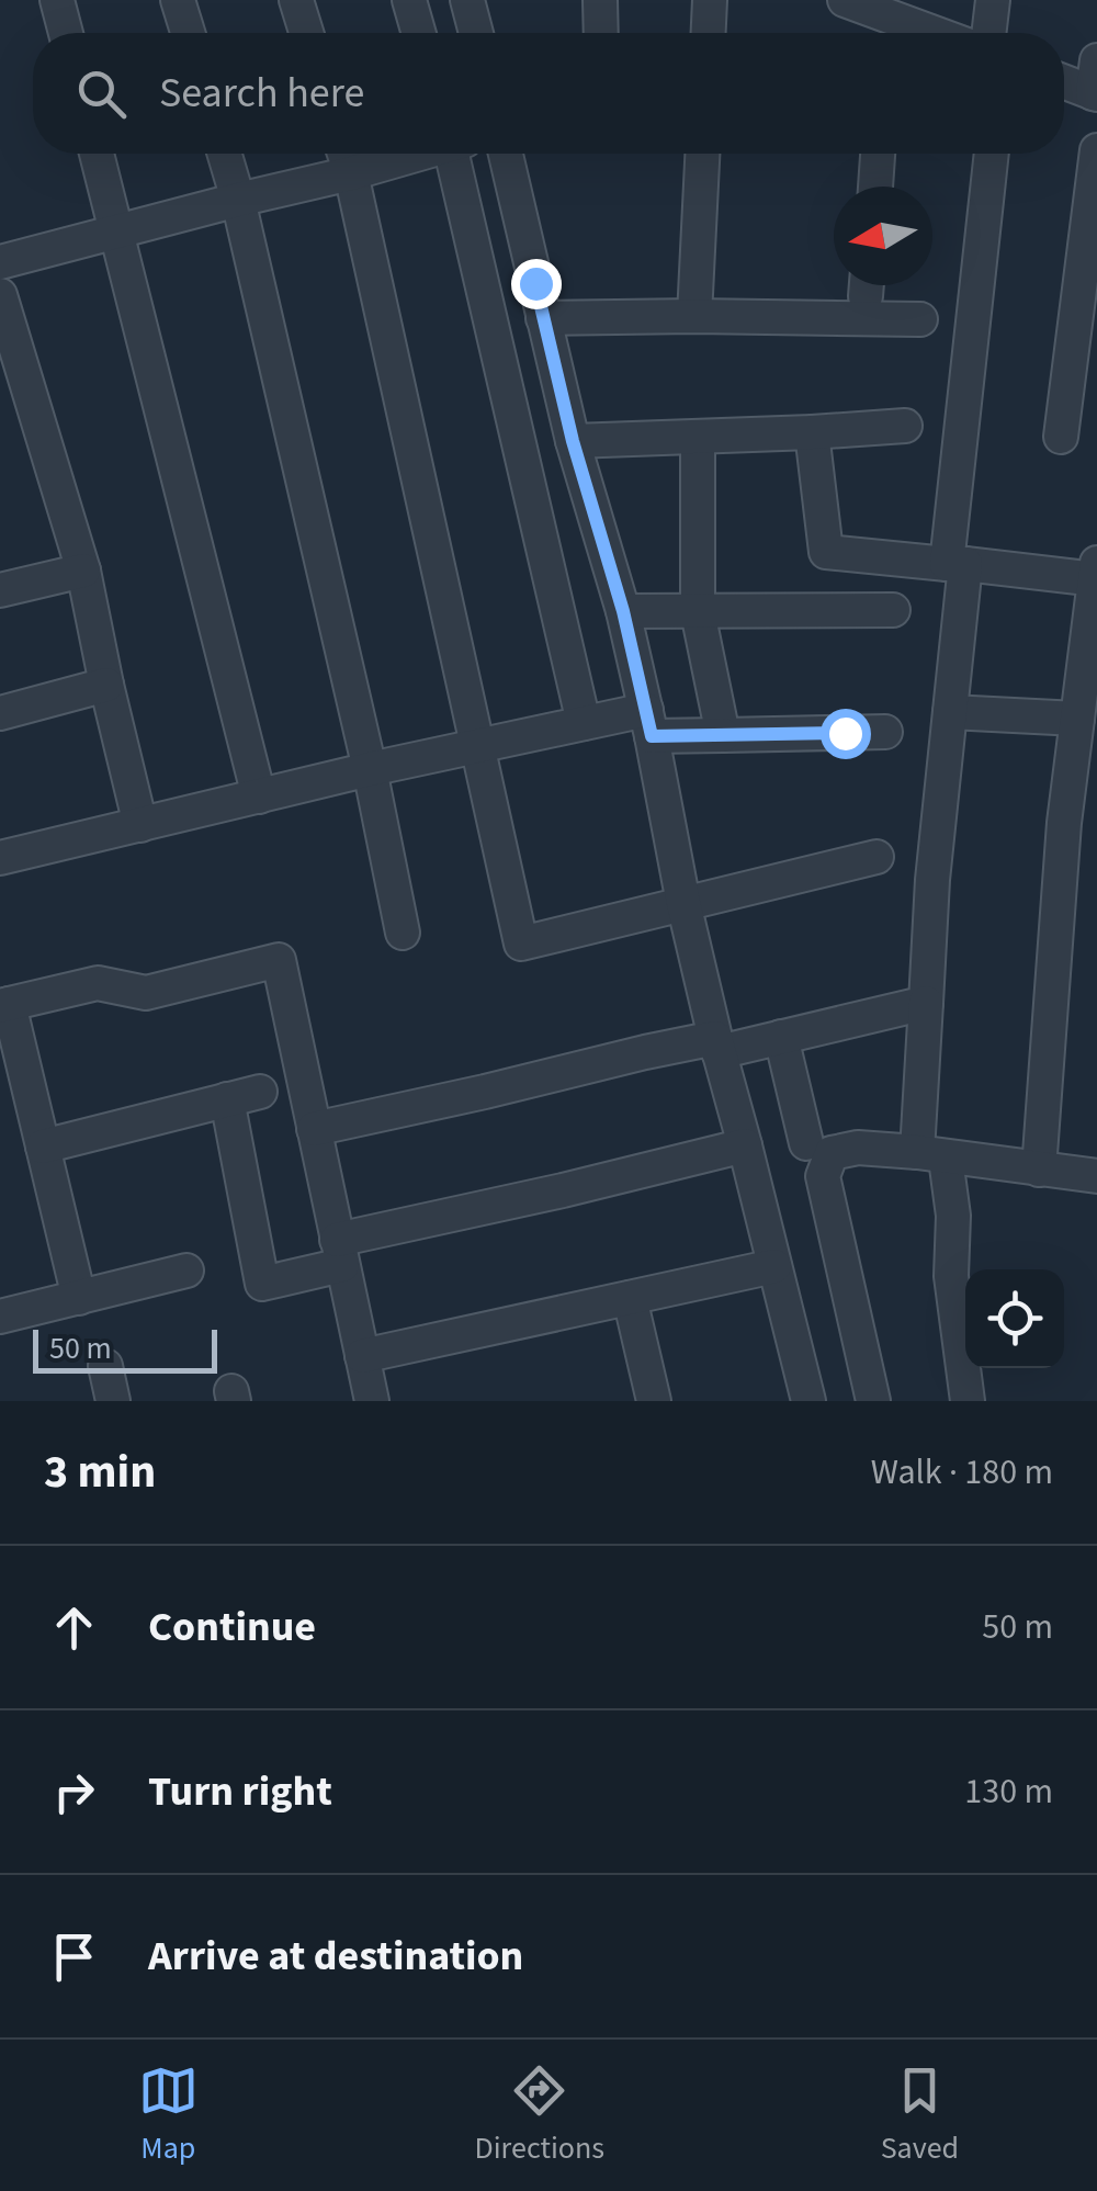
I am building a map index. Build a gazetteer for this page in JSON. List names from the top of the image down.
{
  "scale_bar": "50 m",
  "north": "left",
  "page": {
    "search": "Search here",
    "scale": "50 m",
    "heading": ["3 min", "Walk · 180 m"],
    "list": [
      ["Continue", "50 m"],
      ["Turn right", "130 m"],
      "Arrive at destination"
    ],
    "nav": ["Map", "Directions", "Saved"]
  }
}
